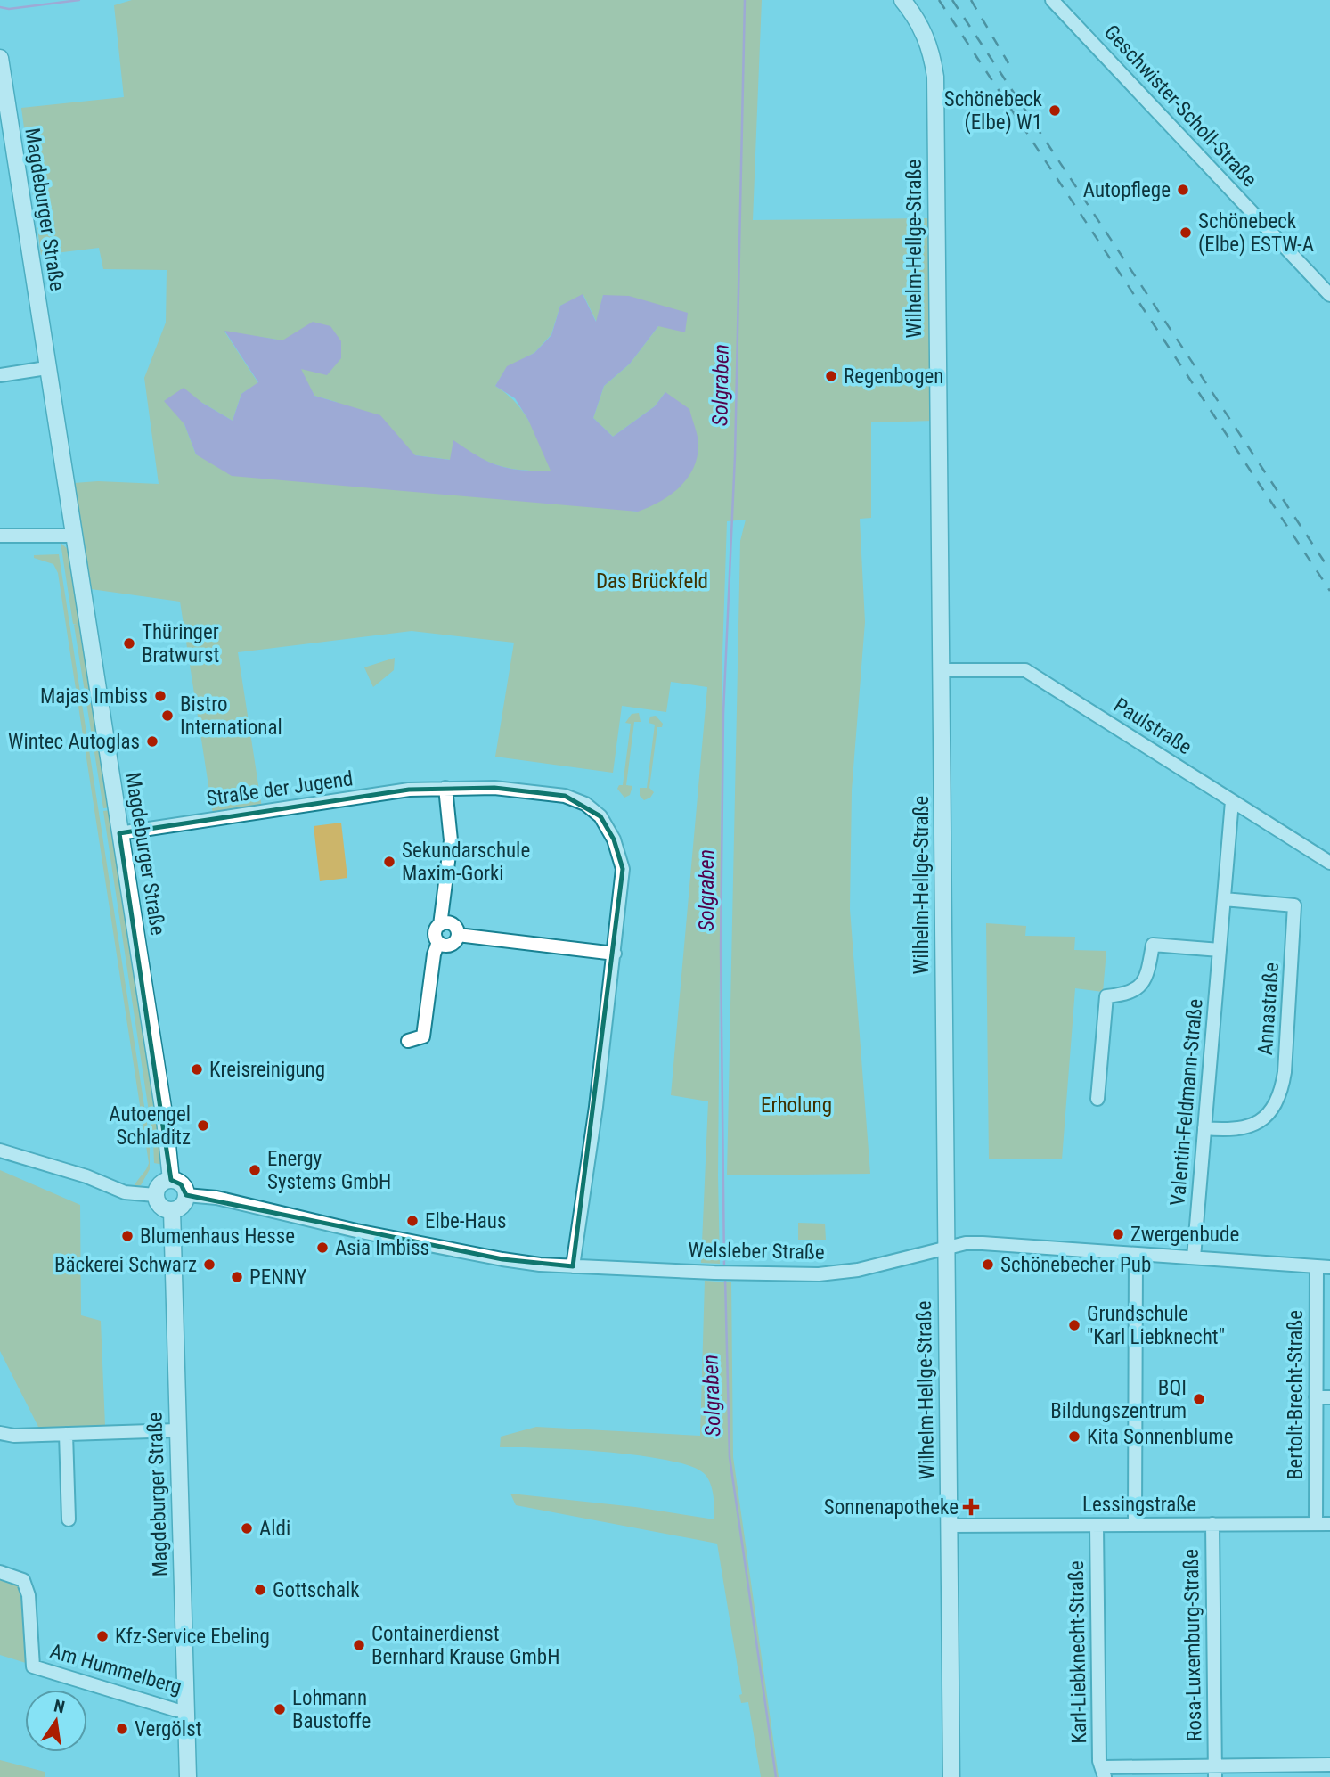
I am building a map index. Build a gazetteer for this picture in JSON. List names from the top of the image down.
{
  "streets": {
    "main road": ["Magdeburger Straße", "Wilhelm-Hellge-Straße"],
    "street": [
      "Geschwister-Scholl-Straße",
      "Paulstraße",
      "Straße der Jugend",
      "Annastraße",
      "Valentin-Feldmann-Straße",
      "Welsleber Straße",
      "Bertolt-Brecht-Straße",
      "Lessingstraße",
      "Rosa-Luxemburg-Straße",
      "Karl-Liebknecht-Straße",
      "Am Hummelberg"
    ]
  },
  "crossings": [
    ["Magdeburger Straße", "Straße der Jugend"],
    ["Magdeburger Straße", "Welsleber Straße"],
    ["Magdeburger Straße", "Am Hummelberg"],
    ["Wilhelm-Hellge-Straße", "Paulstraße"],
    ["Wilhelm-Hellge-Straße", "Welsleber Straße"],
    ["Wilhelm-Hellge-Straße", "Lessingstraße"],
    ["Paulstraße", "Valentin-Feldmann-Straße"],
    ["Straße der Jugend", "Welsleber Straße"],
    ["Annastraße", "Valentin-Feldmann-Straße"],
    ["Valentin-Feldmann-Straße", "Welsleber Straße"],
    ["Welsleber Straße", "Bertolt-Brecht-Straße"],
    ["Bertolt-Brecht-Straße", "Lessingstraße"],
    ["Lessingstraße", "Rosa-Luxemburg-Straße"],
    ["Lessingstraße", "Karl-Liebknecht-Straße"],
    ["Rosa-Luxemburg-Straße", "Karl-Liebknecht-Straße"]
  ],
  "water": ["Solgraben"],
  "parks": ["Das Brückfeld", "Erholung"],
  "places": {
    "other": [
      "Schönebeck (Elbe) W1",
      "Autopflege",
      "Schönebeck (Elbe) ESTW-A",
      "Regenbogen",
      "Thüringer Bratwurst",
      "Majas Imbiss",
      "Bistro International",
      "Wintec Autoglas",
      "Sekundarschule Maxim-Gorki",
      "Kreisreinigung",
      "Autoengel Schladitz",
      "Energy Systems GmbH",
      "Elbe-Haus",
      "Zwergenbude",
      "Blumenhaus Hesse",
      "Asia Imbiss",
      "Bäckerei Schwarz",
      "Schönebecher Pub",
      "PENNY",
      "Grundschule \"Karl Liebknecht\"",
      "BQI Bildungszentrum",
      "Kita Sonnenblume",
      "Aldi",
      "Gottschalk",
      "Kfz-Service Ebeling",
      "Containerdienst Bernhard Krause GmbH",
      "Lohmann Baustoffe",
      "Vergölst"
    ],
    "health": ["Sonnenapotheke"]
  },
  "north": "top"
}
